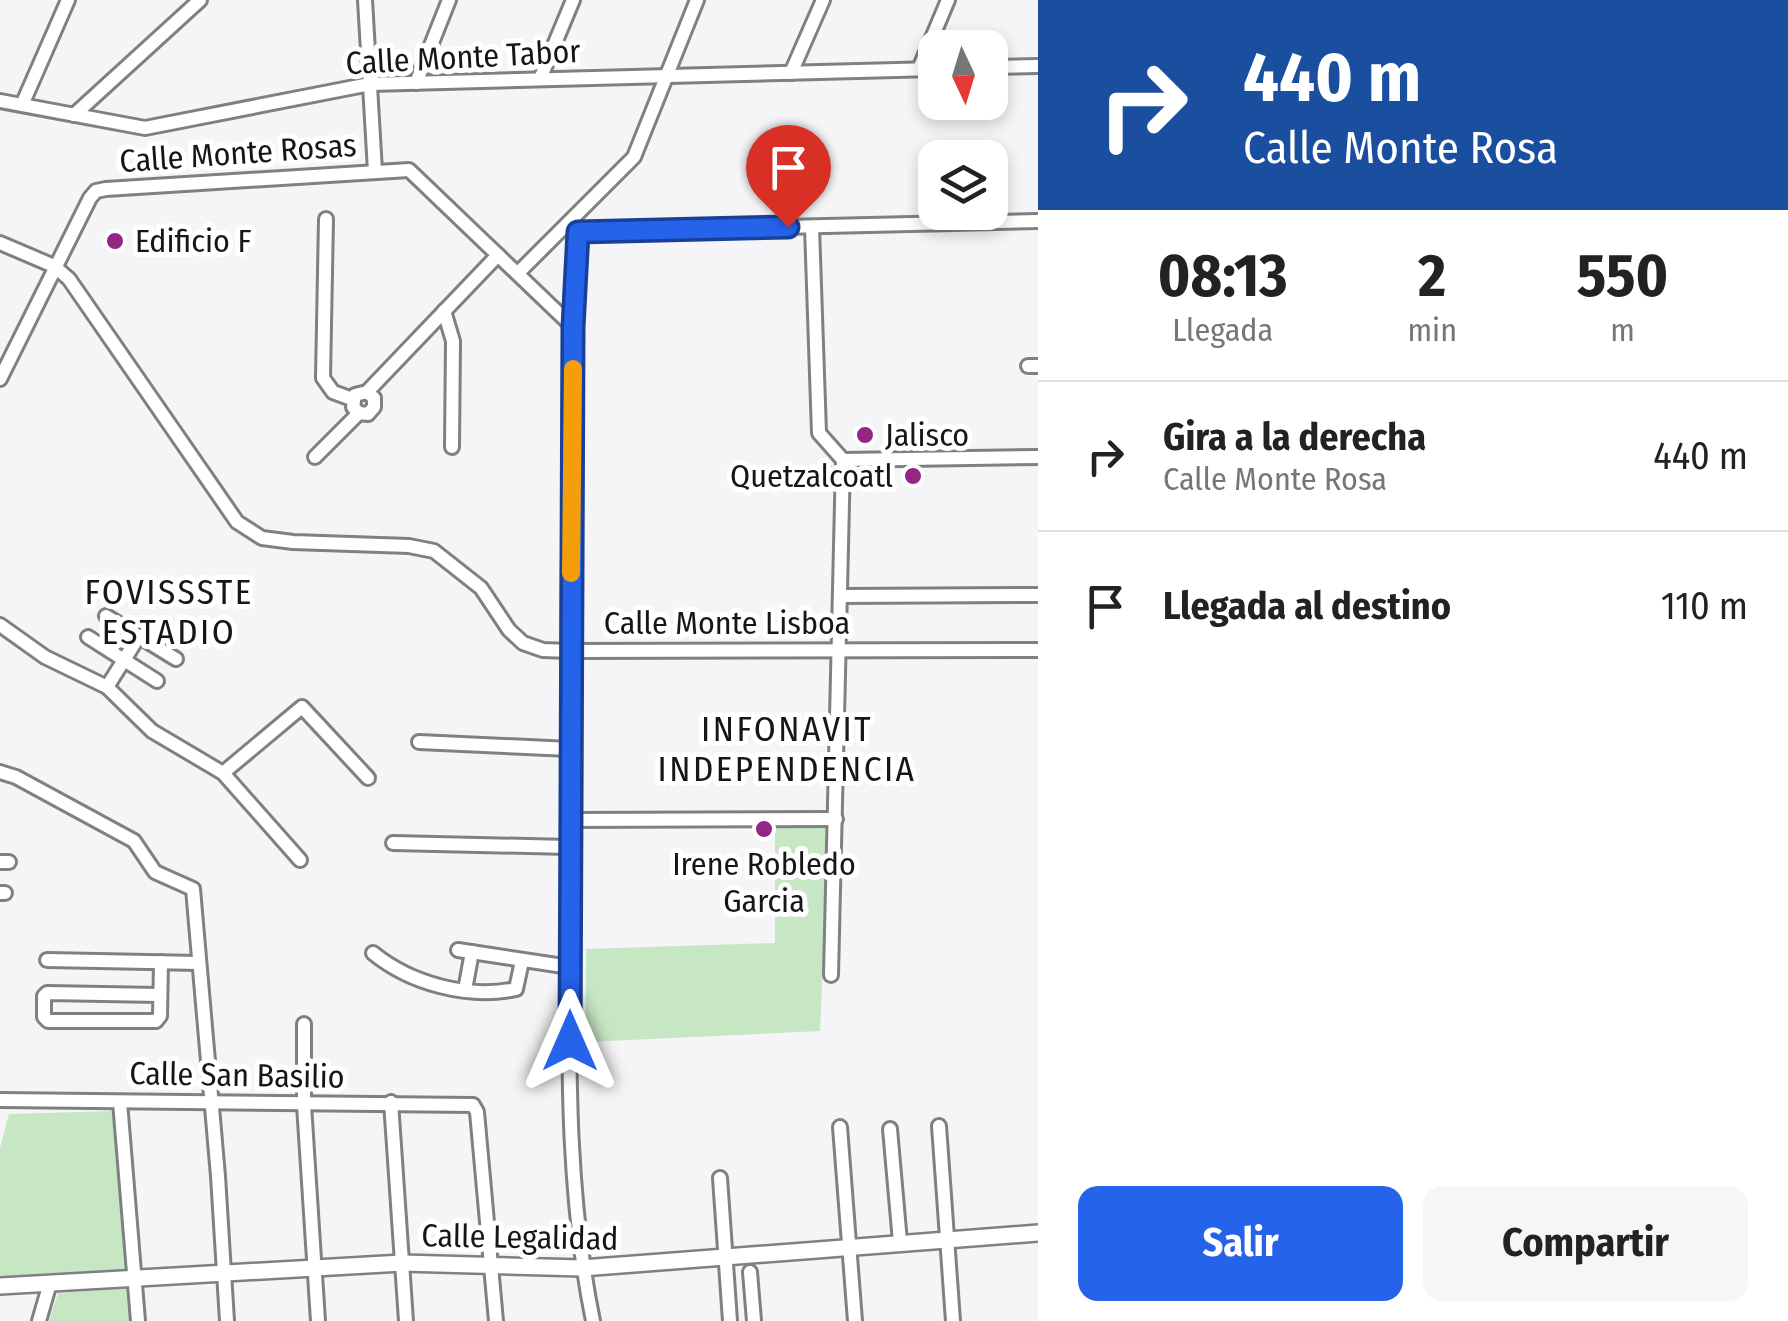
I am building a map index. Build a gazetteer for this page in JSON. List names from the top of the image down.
{
  "streets": {
    "street": [
      "Calle Monte Tabor",
      "Calle Monte Rosas",
      "Calle Monte Lisboa",
      "Calle San Basilio",
      "Calle Legalidad"
    ]
  },
  "crossings": [
    ["Calle Monte Rosas", "Calle Monte Lisboa"],
    ["Calle San Basilio", "Calle Legalidad"]
  ],
  "districts": ["FOVISSSTE ESTADIO", "INFONAVIT INDEPENDENCIA"],
  "places": [
    "Edificio F",
    "Jalisco",
    "Quetzalcoatl",
    "Irene Robledo Garcia"
  ],
  "north": "bottom",
  "page": {
    "turn": ["440 m", "Calle Monte Rosa"],
    "eta": [
      "08:13",
      "Llegada",
      "2",
      "min",
      "550",
      "m"
    ],
    "list": [
      {
        "name": "Gira a la derecha",
        "note": "Calle Monte Rosa",
        "value": "440 m"
      },
      {
        "name": "Llegada al destino",
        "value": "110 m"
      }
    ],
    "buttons": ["Salir", "Compartir"]
  }
}
